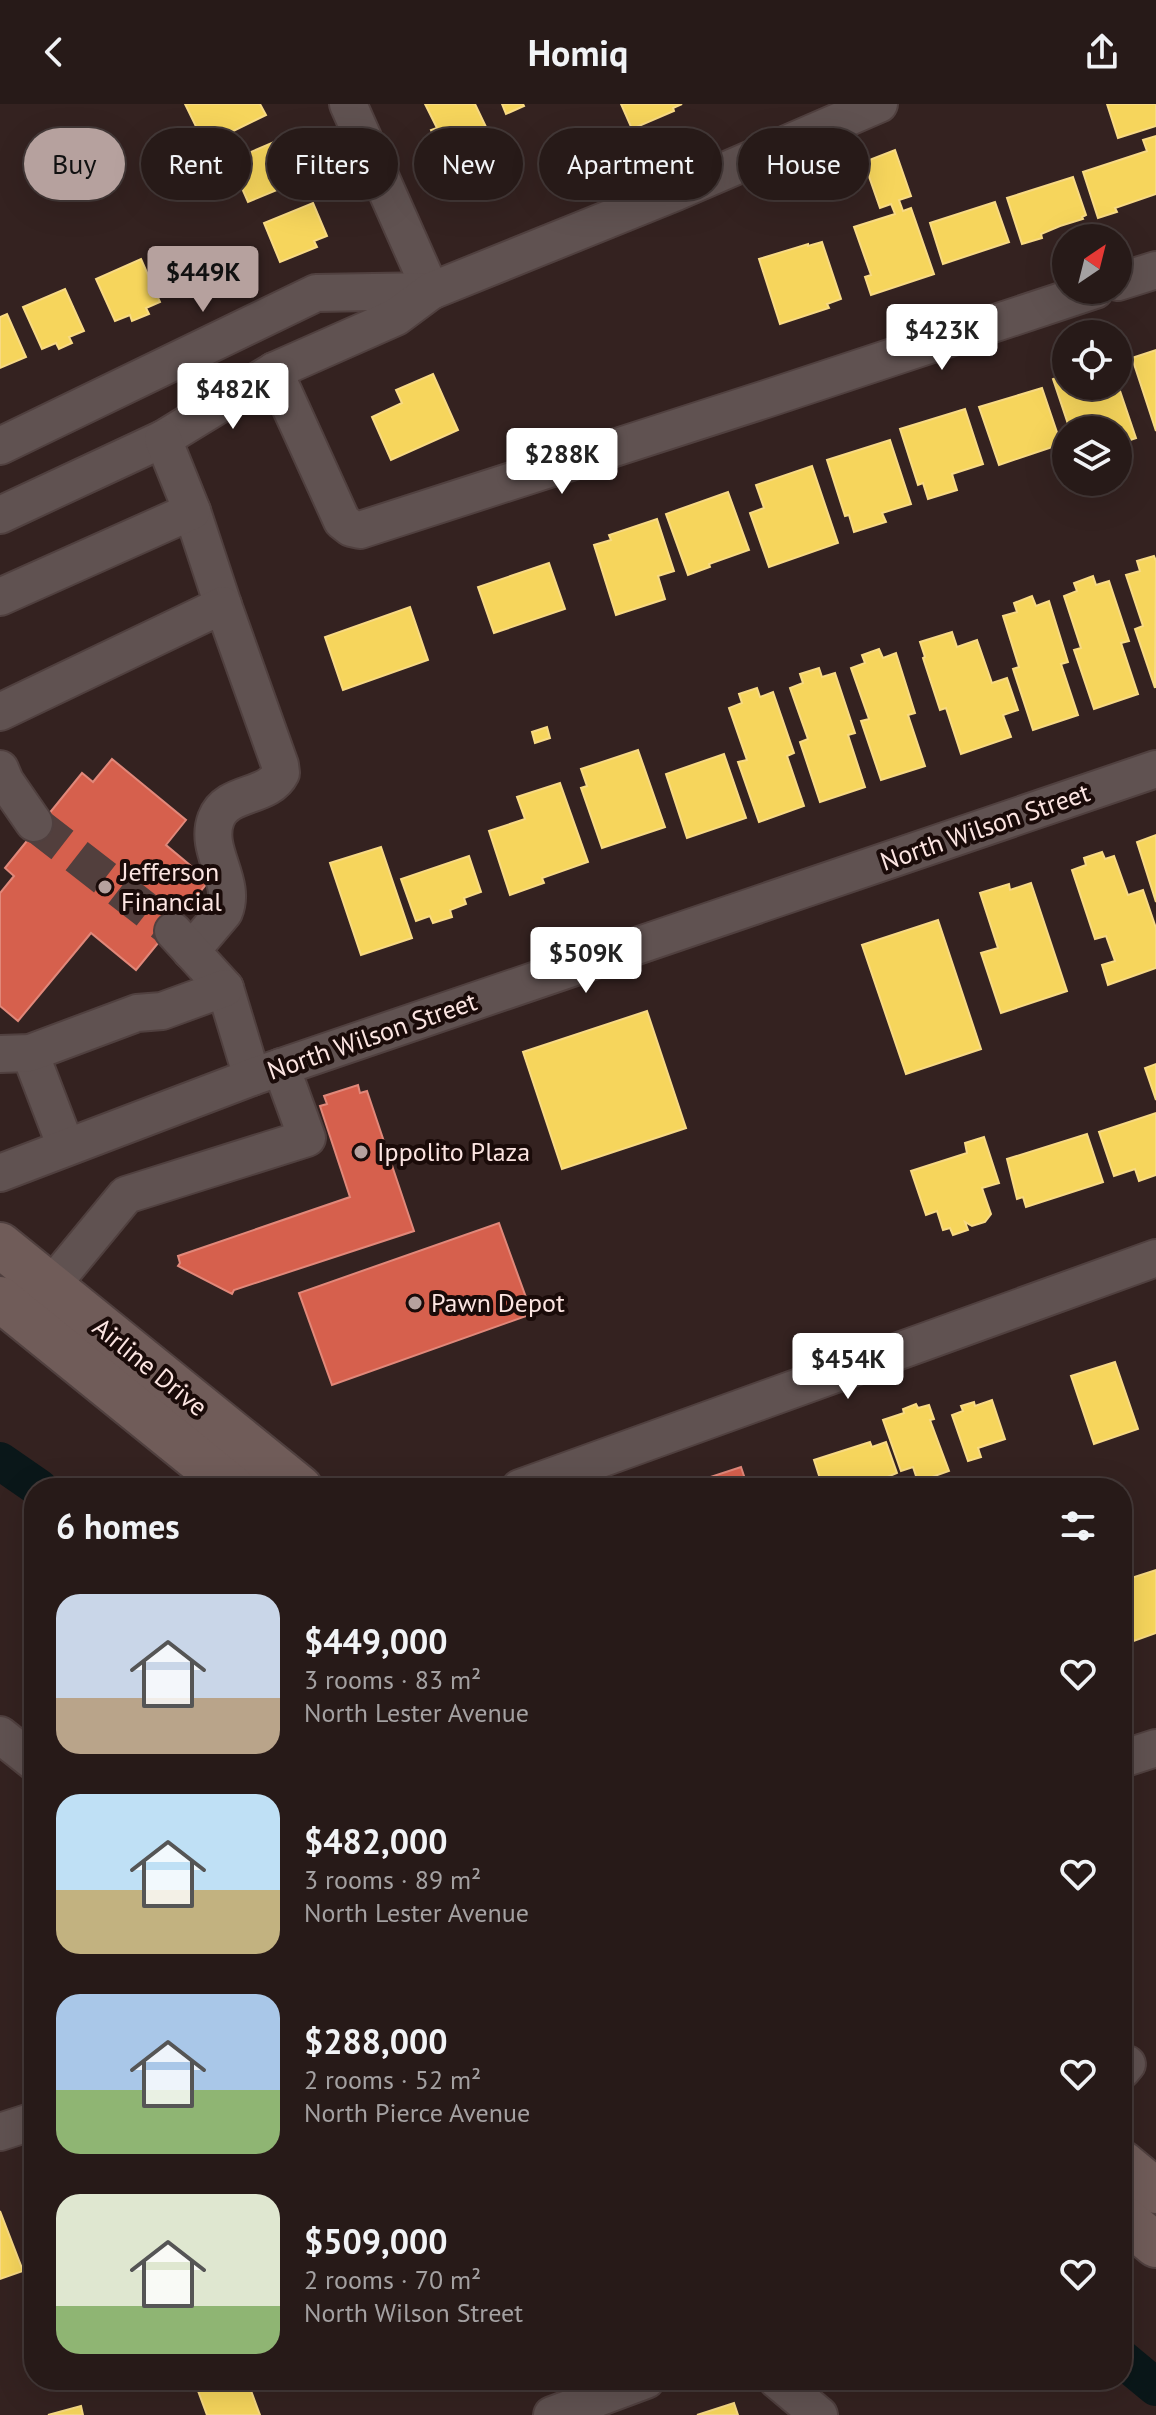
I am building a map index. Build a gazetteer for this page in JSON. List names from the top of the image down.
{
  "streets": {
    "highway": ["Airline Drive"],
    "street": ["North Wilson Street"]
  },
  "places": ["Jefferson Financial", "Ippolito Plaza", "Pawn Depot"],
  "north": "top right",
  "page": {
    "header": "Homiq",
    "chip": [
      "Buy",
      "Rent",
      "Filters",
      "New",
      "Apartment",
      "House"
    ],
    "price": [
      "$449K",
      "$423K",
      "$482K",
      "$288K",
      "$509K",
      "$454K"
    ],
    "heading": "6 homes",
    "list": [
      {
        "name": "$449,000",
        "note": "3 rooms · 83 m² · North Lester Avenue"
      },
      {
        "name": "$482,000",
        "note": "3 rooms · 89 m² · North Lester Avenue"
      },
      {
        "name": "$288,000",
        "note": "2 rooms · 52 m² · North Pierce Avenue"
      },
      {
        "name": "$509,000",
        "note": "2 rooms · 70 m² · North Wilson Street"
      }
    ]
  }
}
